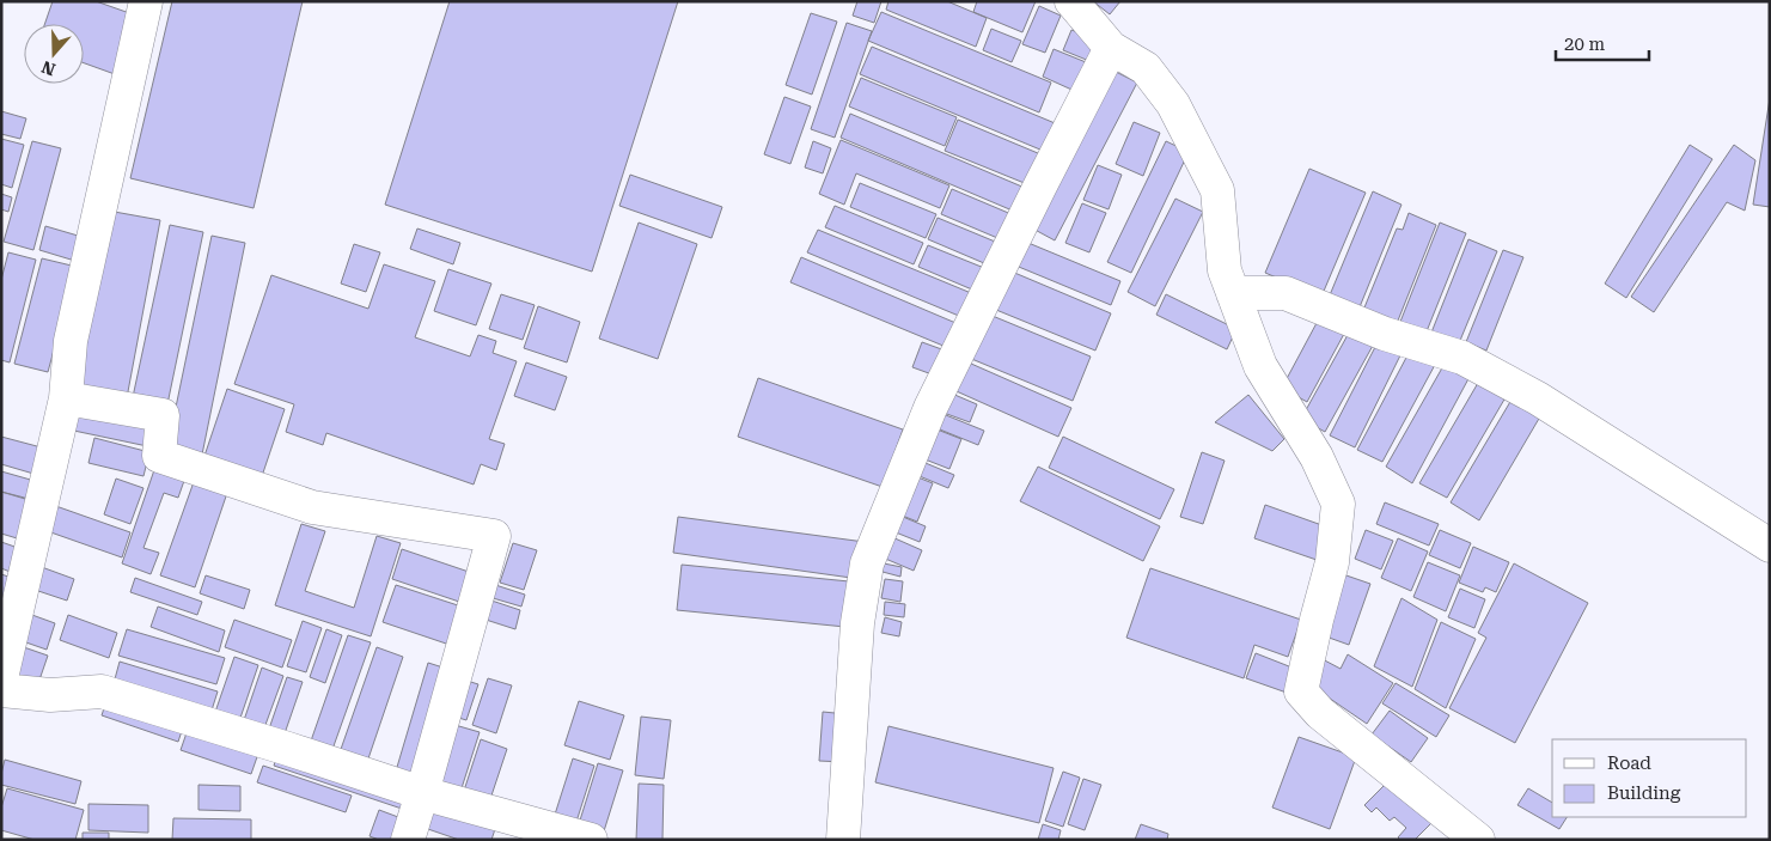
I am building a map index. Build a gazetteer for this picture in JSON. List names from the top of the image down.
{
  "legend": ["Road", "Building"],
  "scale_bar": "20 m",
  "north": "bottom"
}
